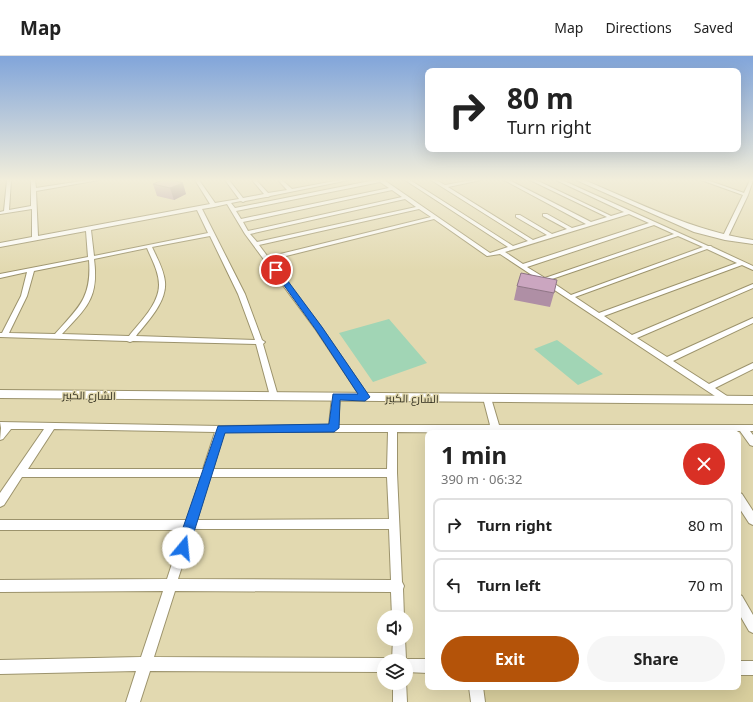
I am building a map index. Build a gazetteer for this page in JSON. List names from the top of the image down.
{
  "streets": {
    "street": ["الشارع الكبير"]
  },
  "page": {
    "header": "Map",
    "nav": ["Map", "Directions", "Saved"],
    "turn": ["80 m", "Turn right"],
    "heading": ["1 min", "390 m · 06:32"],
    "list": [
      {
        "name": "Turn right",
        "value": "80 m"
      },
      {
        "name": "Turn left",
        "value": "70 m"
      }
    ],
    "buttons": ["Exit", "Share"]
  }
}
